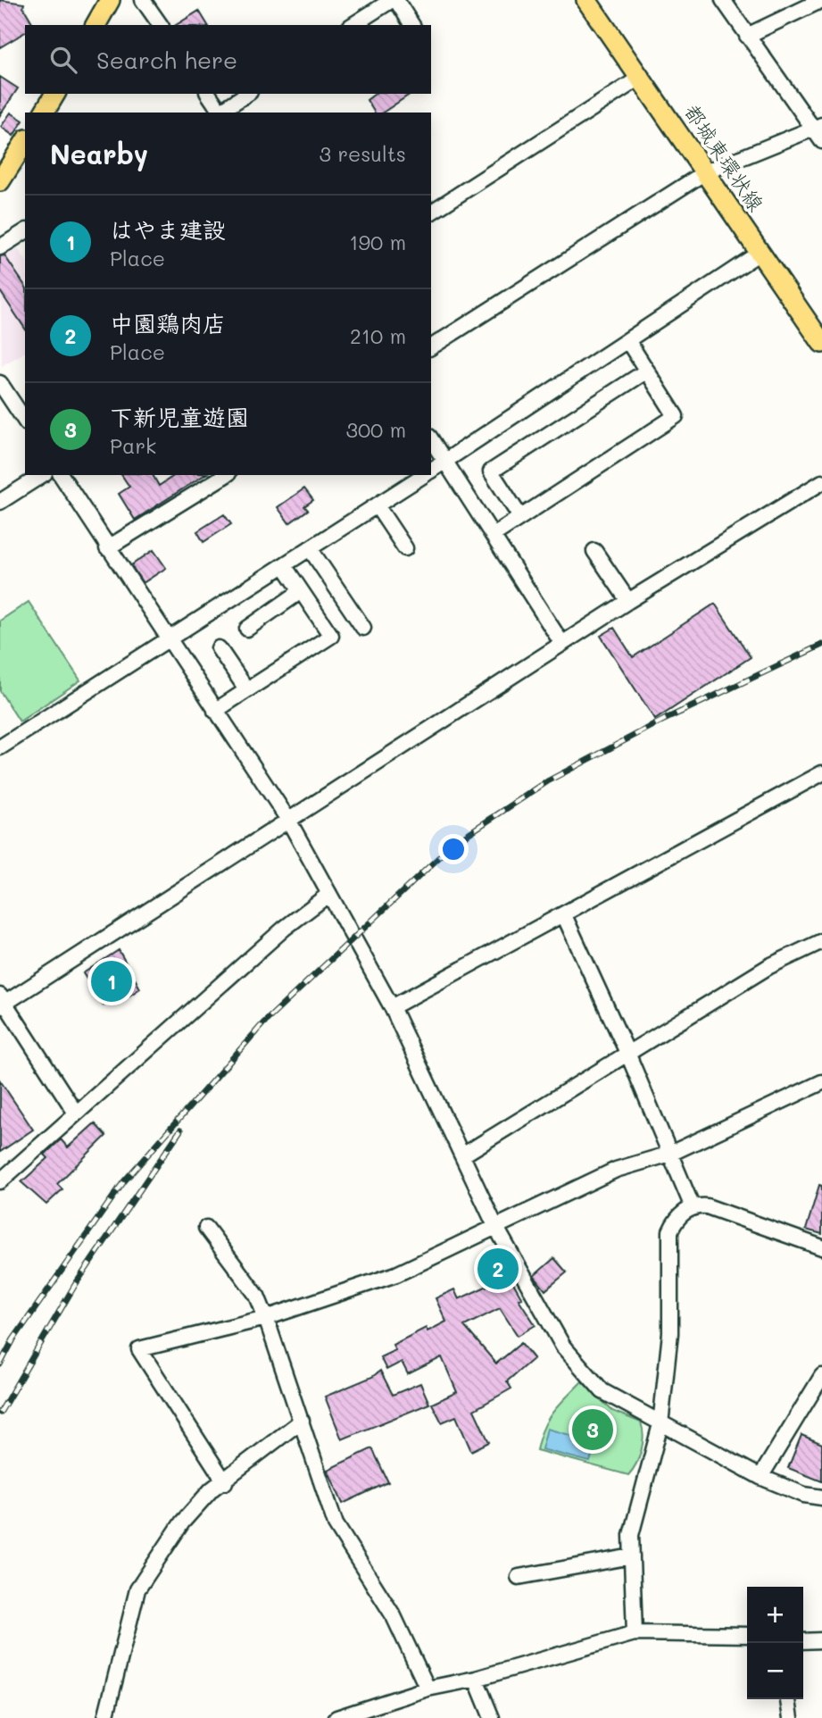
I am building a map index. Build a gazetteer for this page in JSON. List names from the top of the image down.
{
  "streets": {
    "main road": ["都城東環状線"]
  },
  "page": {
    "search": "Search here",
    "heading": ["Nearby", "3 results"],
    "list": [
      {
        "mark": "1",
        "name": "はやま建設",
        "note": "Place",
        "value": "190 m"
      },
      {
        "mark": "2",
        "name": "中園鶏肉店",
        "note": "Place",
        "value": "210 m"
      },
      {
        "mark": "3",
        "name": "下新児童遊園",
        "note": "Park",
        "value": "300 m"
      }
    ],
    "pins": ["1", "2", "3"],
    "map_buttons": ["+", "−"]
  }
}
